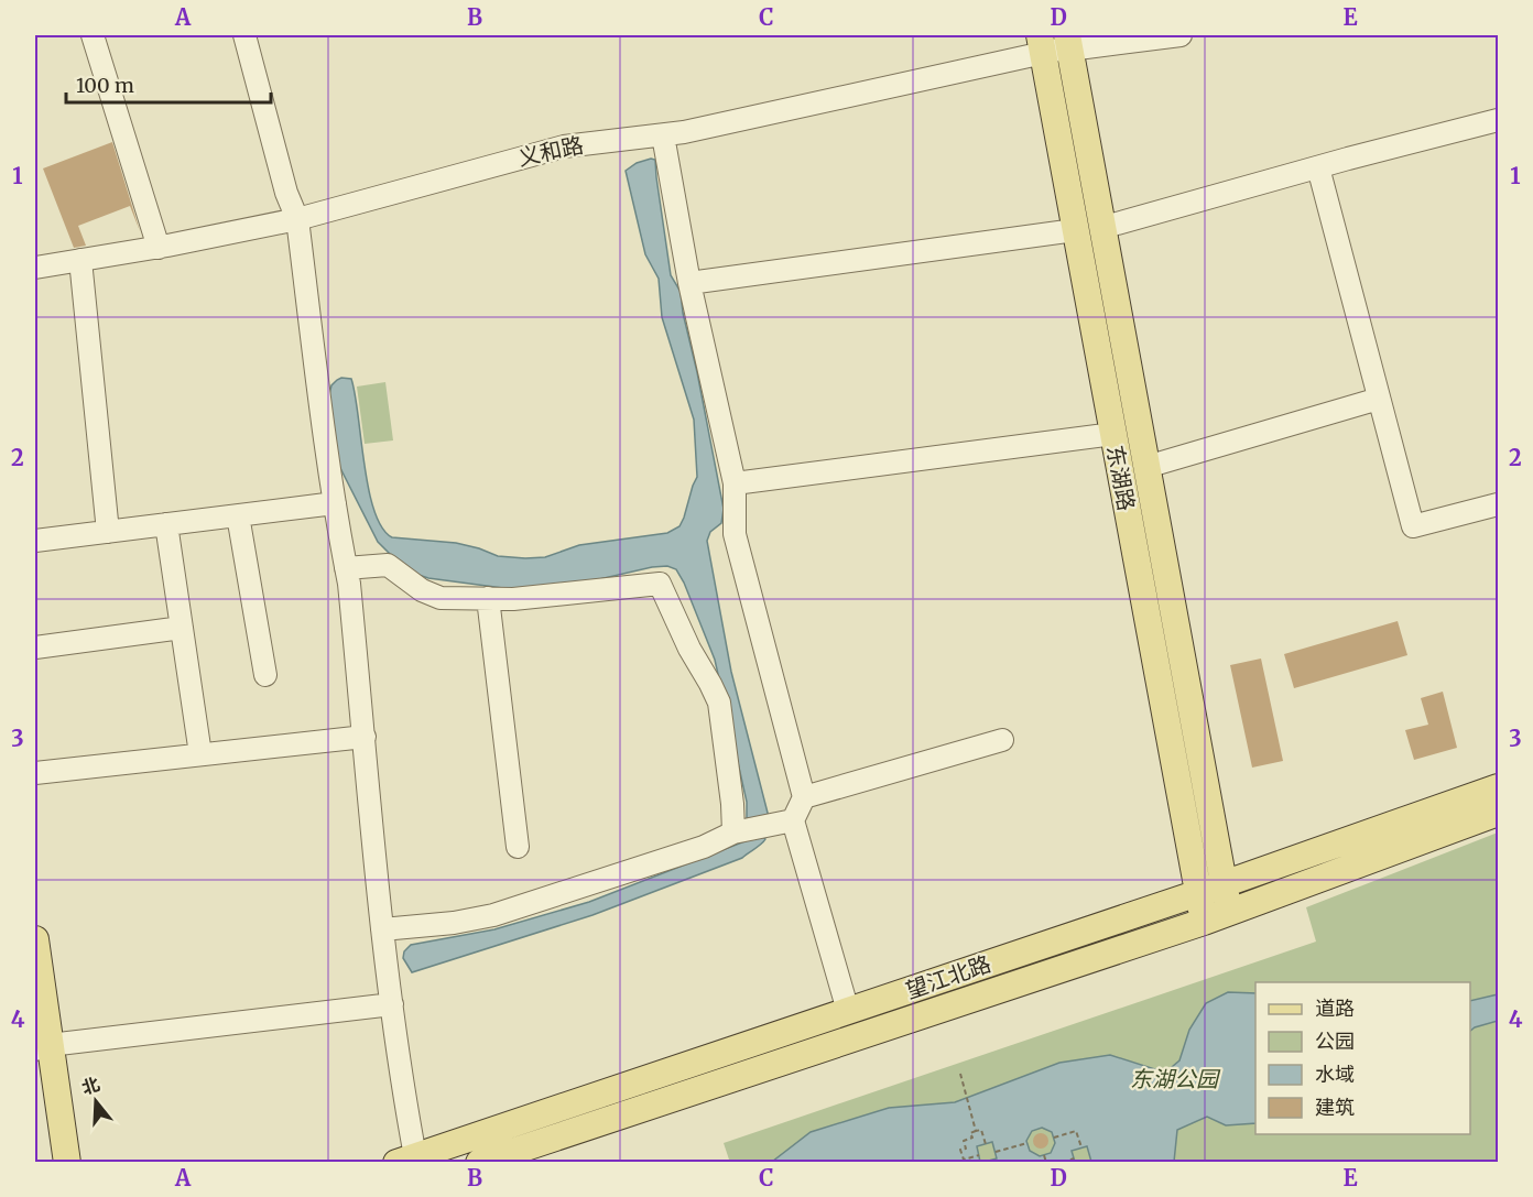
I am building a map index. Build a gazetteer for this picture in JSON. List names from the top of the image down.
{
  "streets": {
    "main road": ["东湖路", "望江北路"],
    "street": ["义和路"]
  },
  "crossings": [
    ["义和路", "东湖路"],
    ["东湖路", "望江北路"]
  ],
  "parks": ["东湖公园"],
  "legend": [
    "道路",
    "公园",
    "水域",
    "建筑"
  ],
  "scale_bar": "100 m",
  "north": "top",
  "grid": {
    "columns": [
      "A",
      "B",
      "C",
      "D",
      "E"
    ],
    "rows": [
      "1",
      "2",
      "3",
      "4"
    ]
  }
}
